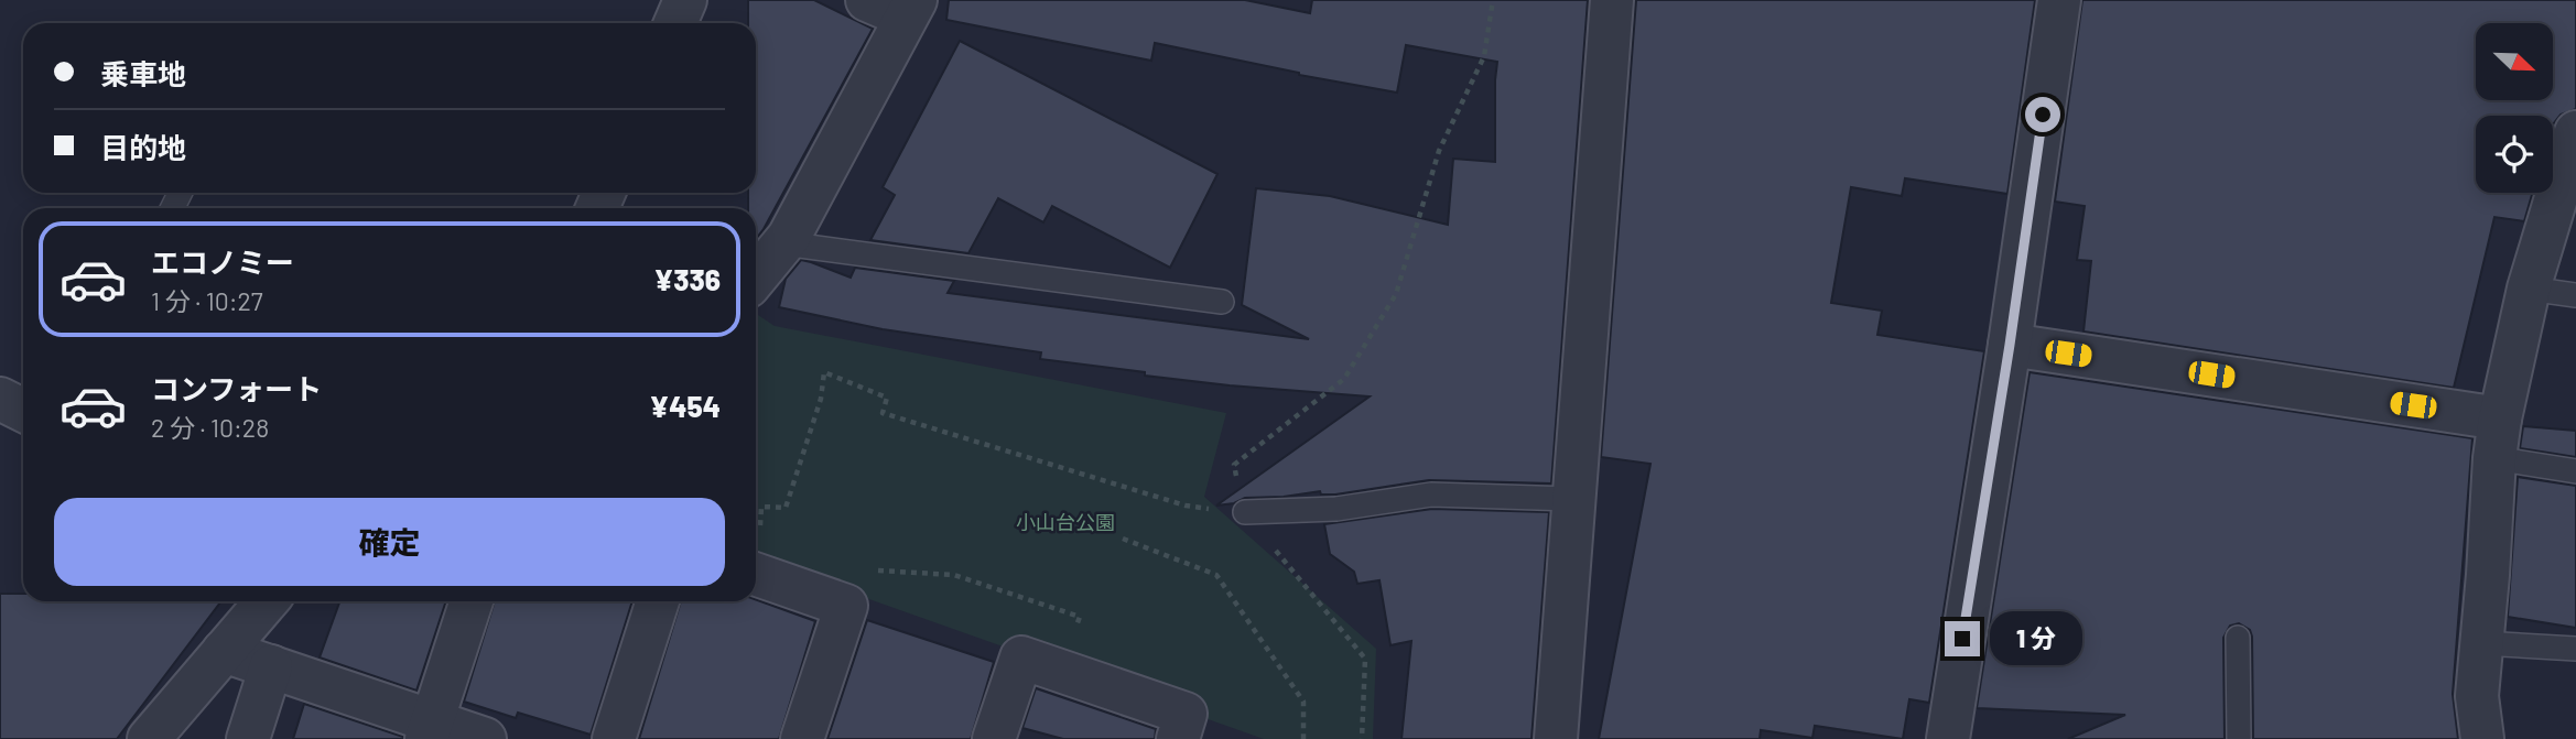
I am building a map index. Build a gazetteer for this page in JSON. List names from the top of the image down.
{
  "parks": ["小山台公園"],
  "north": "bottom right",
  "page": {
    "banner": ["乗車地", "目的地"],
    "list": [
      {
        "name": "エコノミー",
        "note": "1 分 · 10:27",
        "value": "¥336"
      },
      {
        "name": "コンフォート",
        "note": "2 分 · 10:28",
        "value": "¥454"
      }
    ],
    "buttons": "確定",
    "bubble": "1 分"
  }
}
